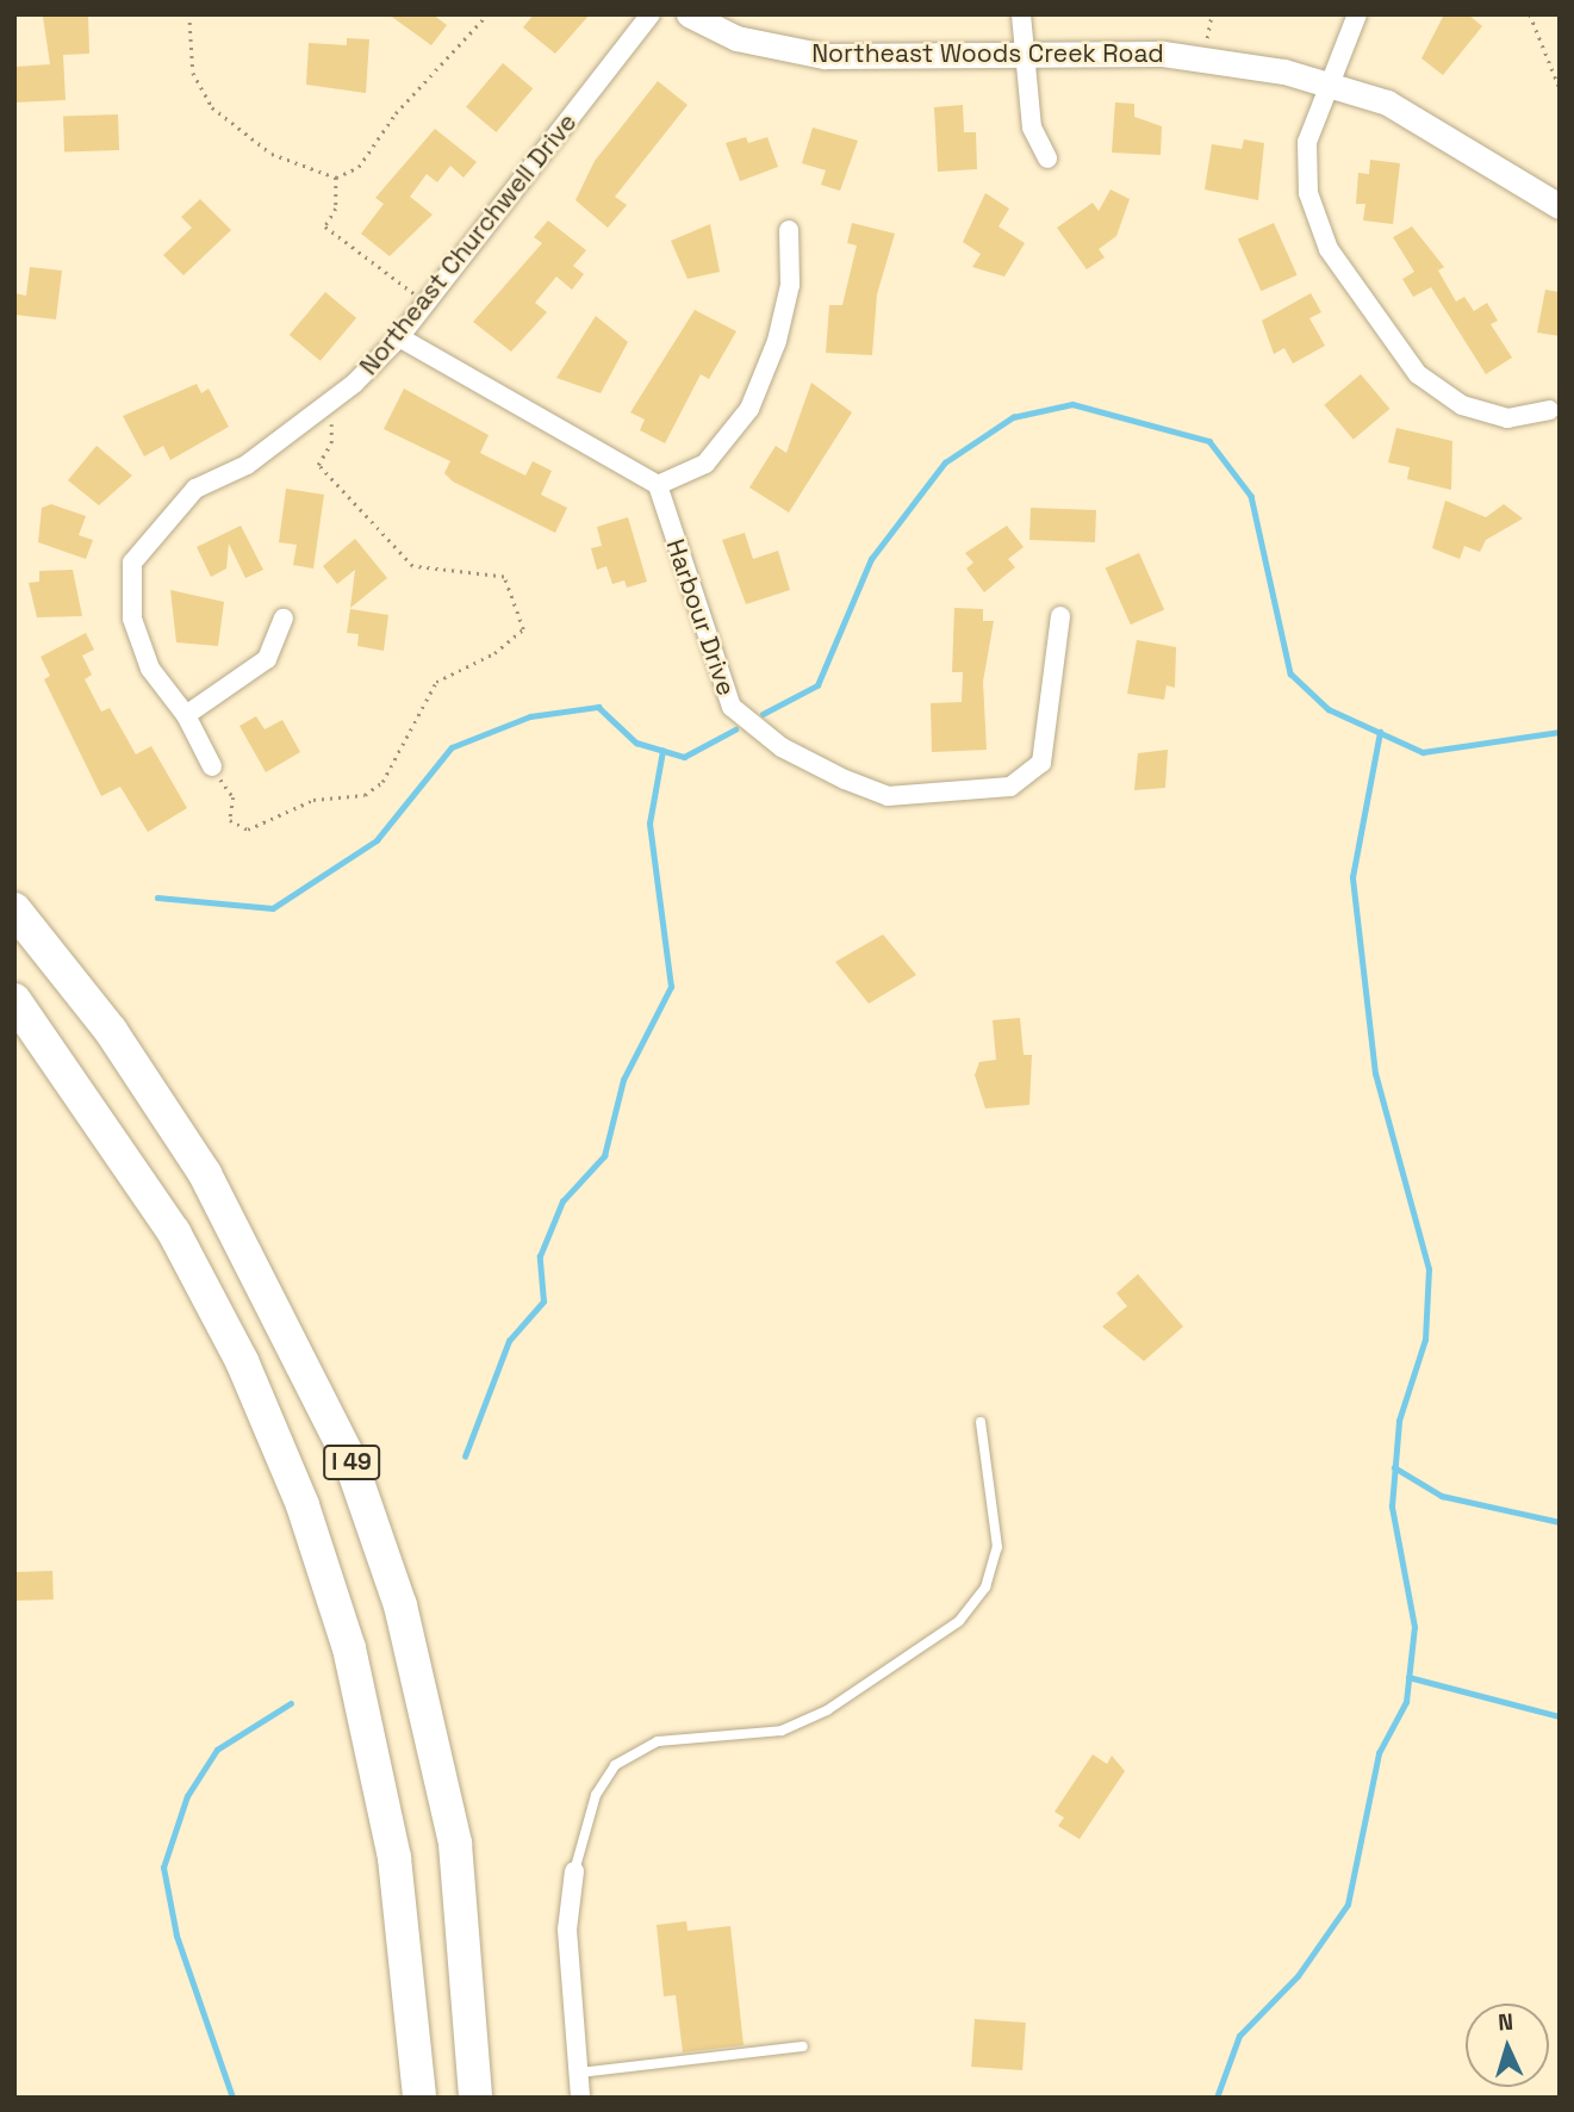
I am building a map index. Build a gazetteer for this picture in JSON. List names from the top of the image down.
{
  "streets": {
    "highway": ["I 49"],
    "street": ["Northeast Woods Creek Road", "Northeast Churchwell Drive", "Harbour Drive"]
  },
  "north": "top"
}
